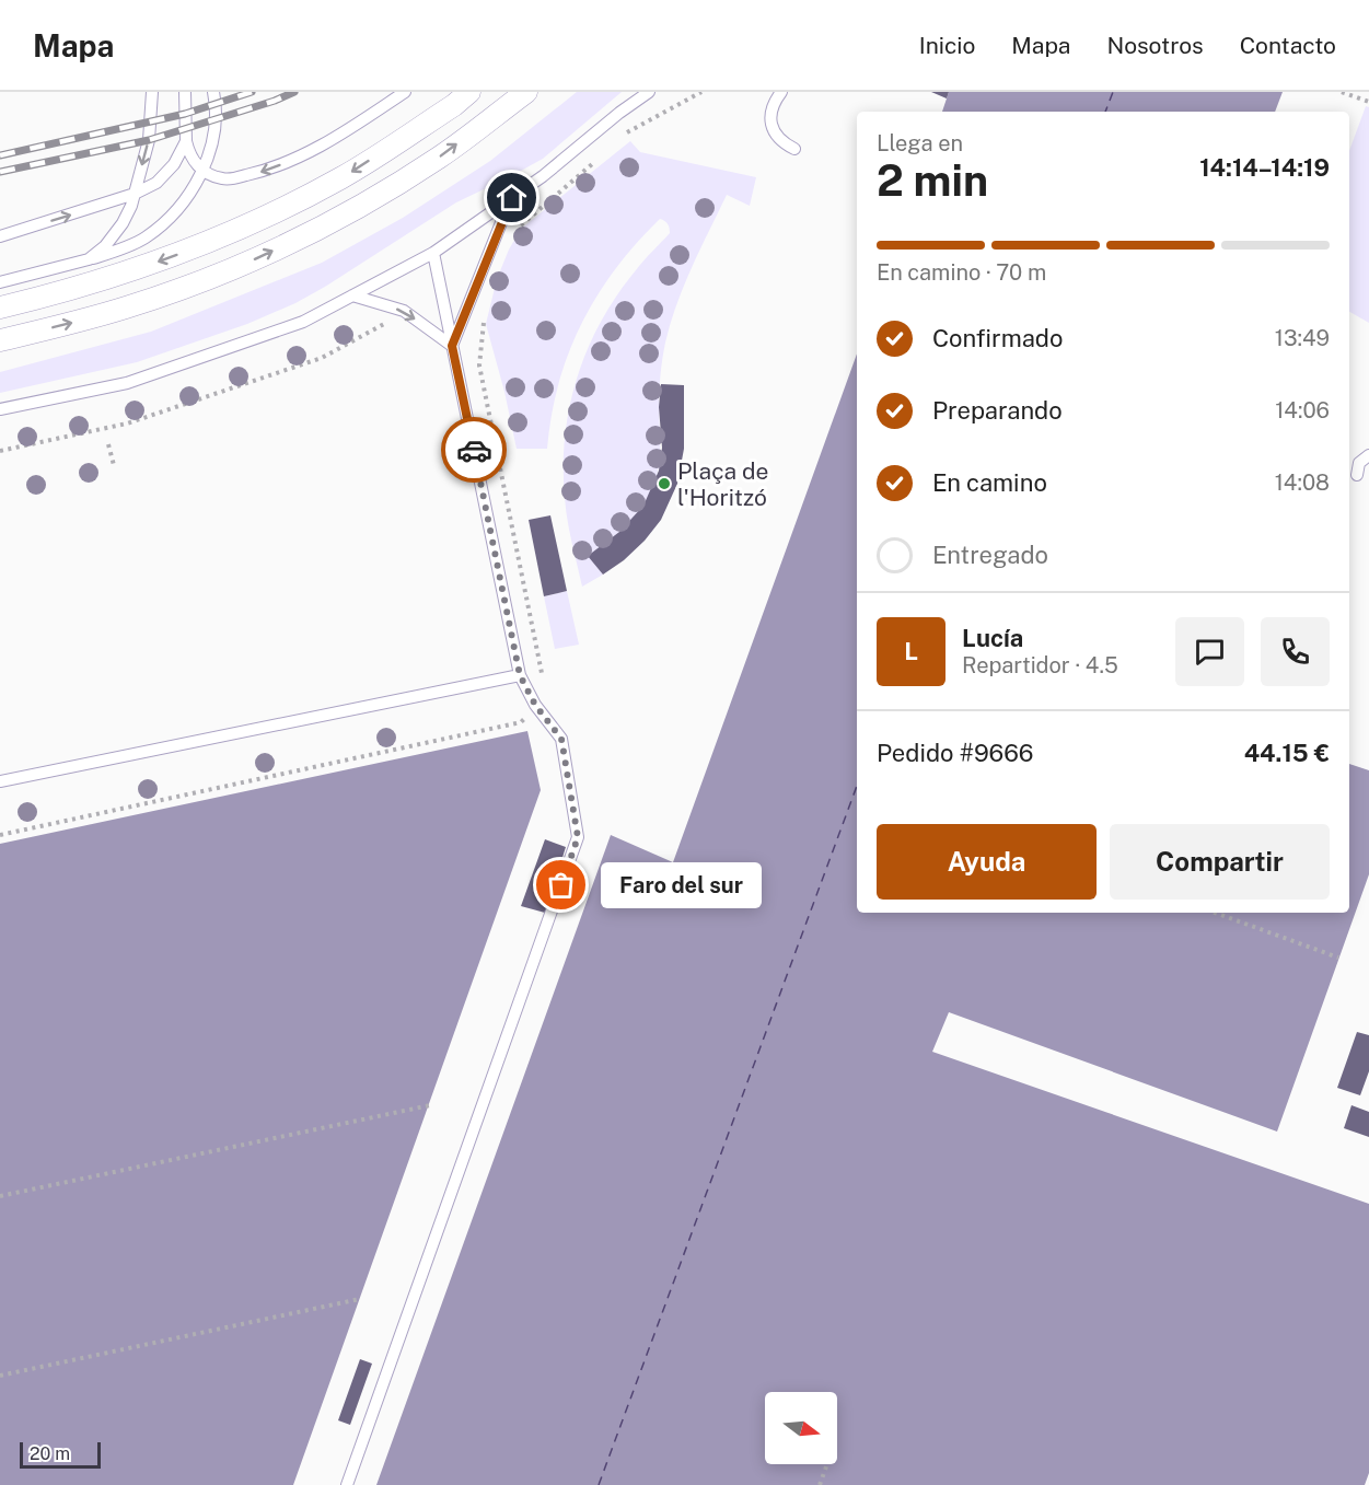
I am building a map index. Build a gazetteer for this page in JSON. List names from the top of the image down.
{
  "places": ["Plaça de l'Horitzó", "Faro del sur"],
  "scale_bar": "20 m",
  "north": "right",
  "page": {
    "header": "Mapa",
    "nav": [
      "Inicio",
      "Mapa",
      "Nosotros",
      "Contacto"
    ],
    "heading": ["2 min", "Llega en", "14:14–14:19"],
    "panel": [
      "Lucía",
      "Repartidor · 4.5",
      "Pedido #9666",
      "44.15 €"
    ],
    "bar": "En camino · 70 m",
    "list": [
      ["Confirmado", "13:49"],
      ["Preparando", "14:06"],
      ["En camino", "14:08"],
      "Entregado"
    ],
    "round": "L",
    "buttons": ["Ayuda", "Compartir"],
    "bubble": "Faro del sur",
    "scale": "20 m"
  }
}
